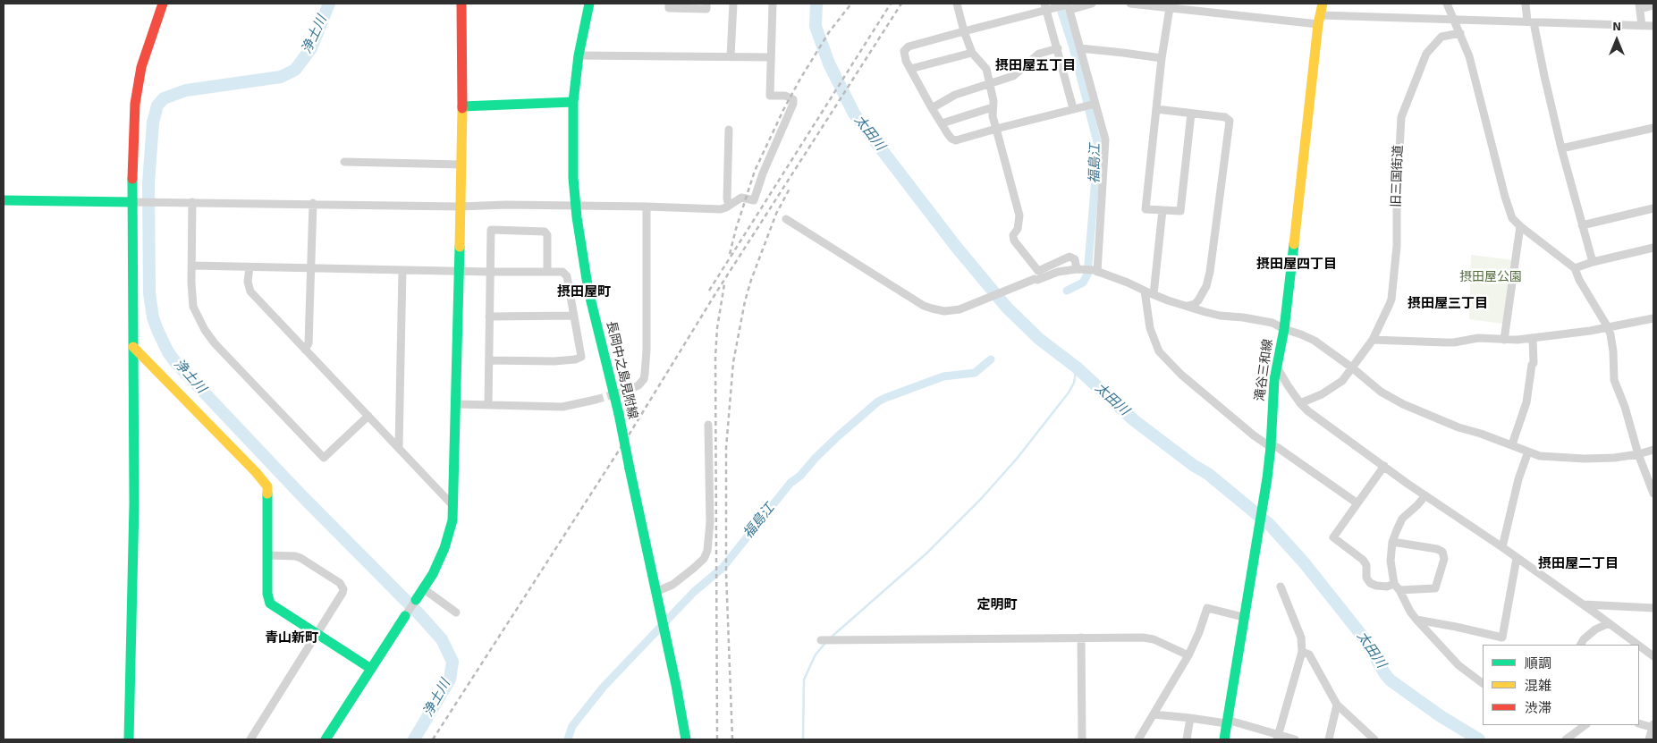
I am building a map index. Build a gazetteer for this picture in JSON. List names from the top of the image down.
{
  "streets": {
    "street": ["旧三国街道", "長岡中之島見附線", "滝谷三和線"]
  },
  "districts": [
    "摂田屋五丁目",
    "摂田屋四丁目",
    "摂田屋町",
    "摂田屋三丁目",
    "摂田屋二丁目",
    "定明町",
    "青山新町"
  ],
  "water": ["浄土川", "太田川", "福島江"],
  "parks": ["摂田屋公園"],
  "legend": ["順調", "混雑", "渋滞"],
  "north": "top"
}
